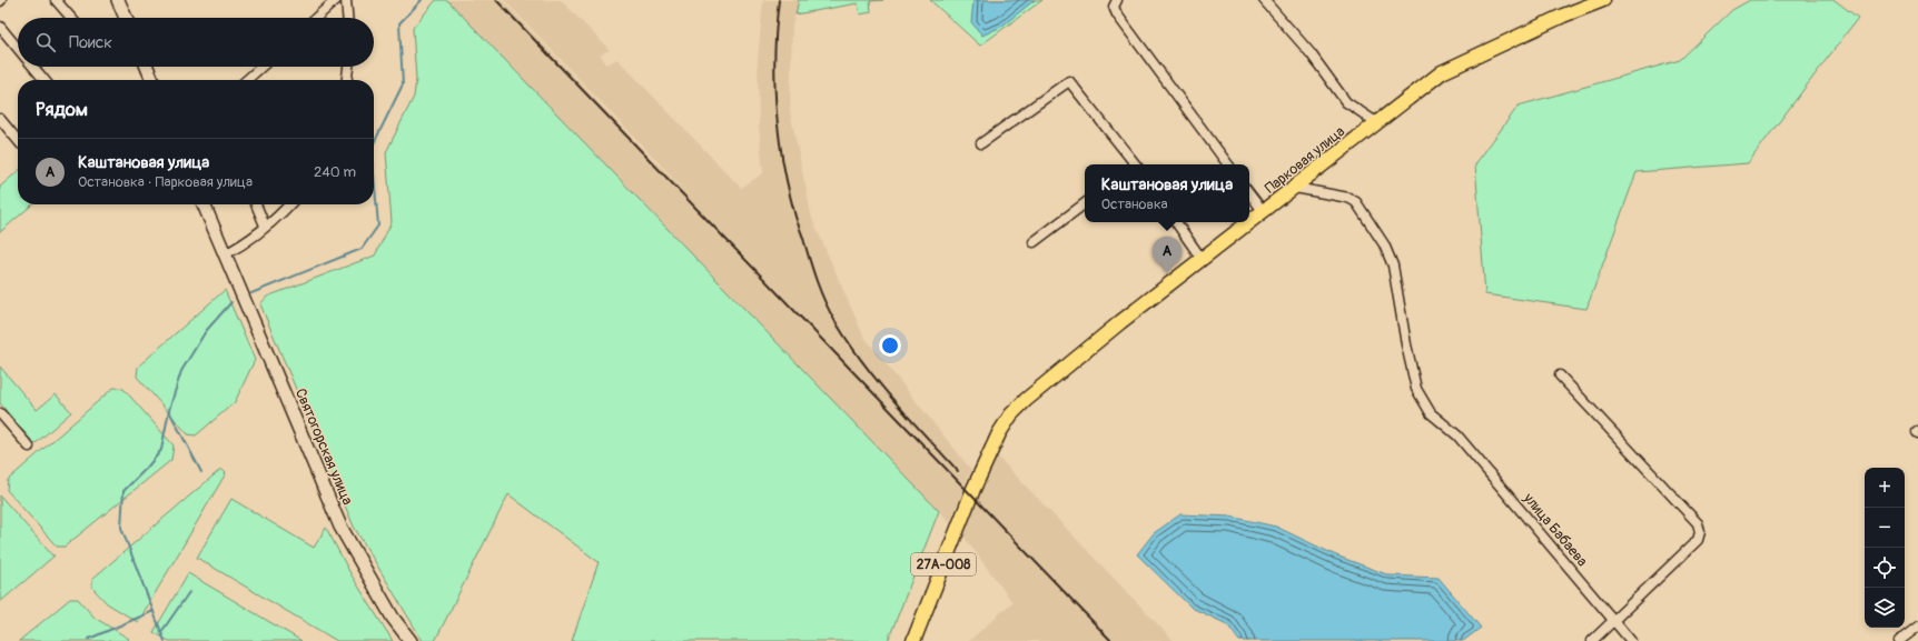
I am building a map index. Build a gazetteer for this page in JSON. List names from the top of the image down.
{
  "streets": {
    "main road": ["Парковая улица", "27А-008"],
    "street": ["Святогорская улица", "улица Бабаева"]
  },
  "crossings": [
    ["Парковая улица", "улица Бабаева"]
  ],
  "page": {
    "search": "Поиск",
    "heading": "Рядом",
    "list": [
      {
        "mark": "A",
        "name": "Каштановая улица",
        "note": "Остановка · Парковая улица",
        "value": "240 m"
      }
    ],
    "popup": ["Каштановая улица", "Остановка"],
    "pins": "A",
    "map_buttons": ["+", "−"]
  }
}
